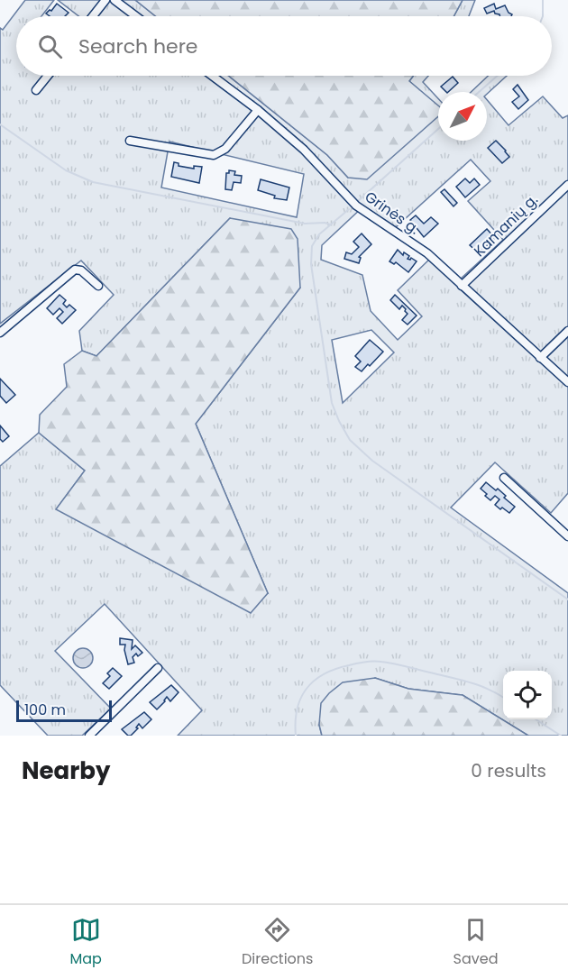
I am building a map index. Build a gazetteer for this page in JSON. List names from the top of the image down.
{
  "streets": {
    "street": ["Grinės g.", "Kamanių g."]
  },
  "crossings": [
    ["Grinės g.", "Kamanių g."]
  ],
  "scale_bar": "100 m",
  "north": "top right",
  "page": {
    "search": "Search here",
    "scale": "100 m",
    "heading": ["Nearby", "0 results"],
    "nav": ["Map", "Directions", "Saved"]
  }
}
